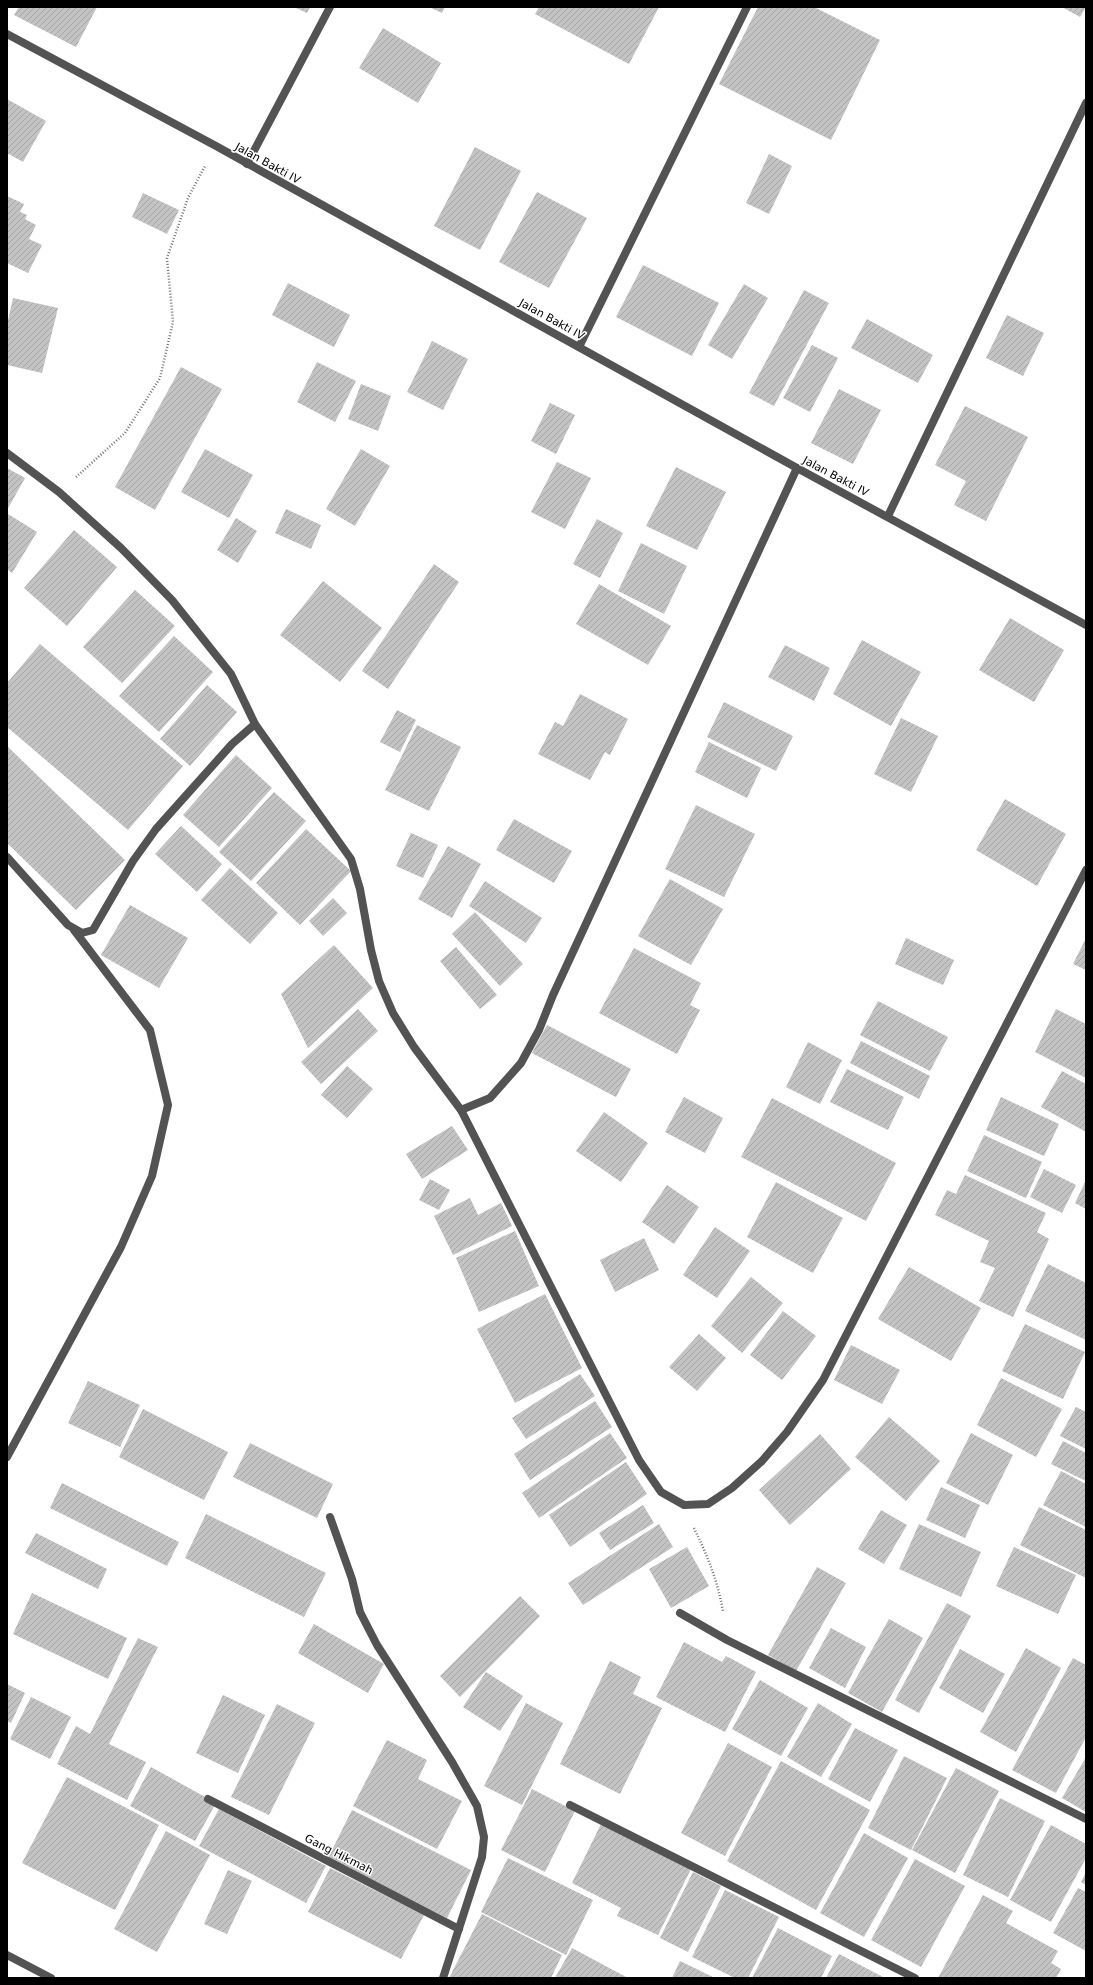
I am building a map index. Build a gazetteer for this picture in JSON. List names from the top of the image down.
{
  "streets": {
    "street": ["Jalan Bakti IV", "Gang Hikmah"]
  }
}
